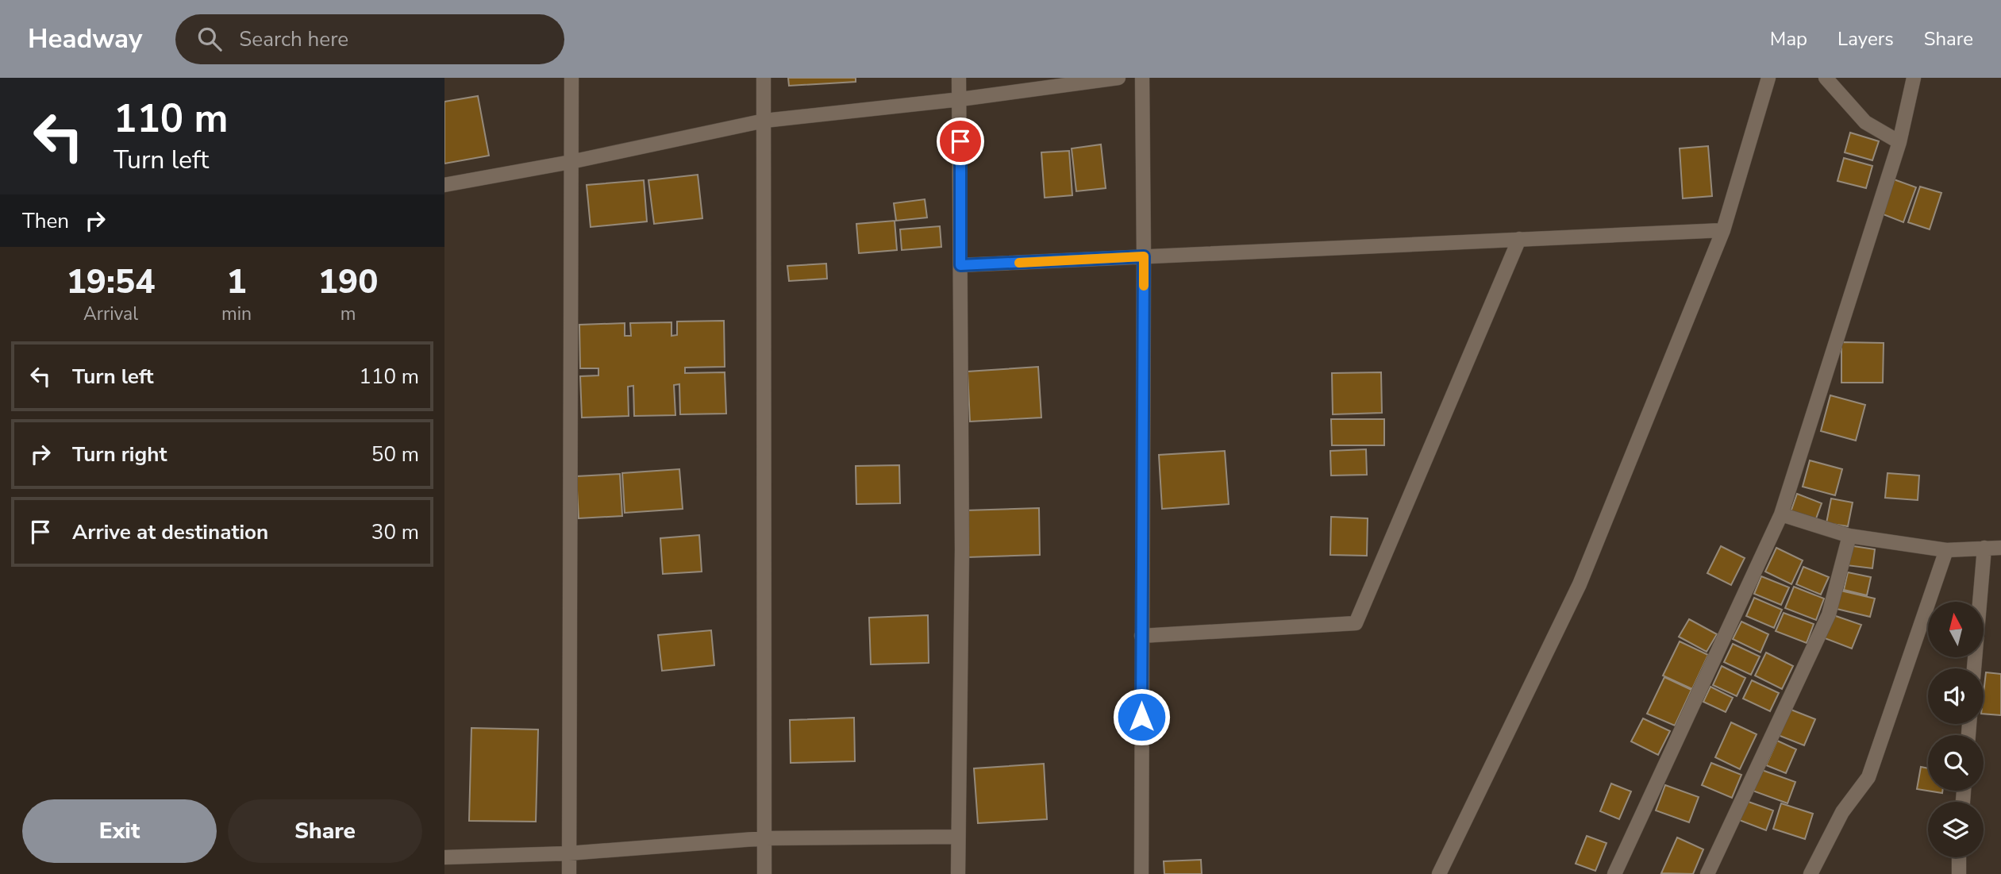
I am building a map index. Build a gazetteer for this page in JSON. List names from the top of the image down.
{
  "north": "top",
  "page": {
    "header": "Headway",
    "search": "Search here",
    "nav": ["Map", "Layers", "Share"],
    "turn": ["110 m", "Turn left"],
    "then": "Then",
    "eta": [
      "19:54",
      "Arrival",
      "1",
      "min",
      "190",
      "m"
    ],
    "list": [
      {
        "name": "Turn left",
        "value": "110 m"
      },
      {
        "name": "Turn right",
        "value": "50 m"
      },
      {
        "name": "Arrive at destination",
        "value": "30 m"
      }
    ],
    "buttons": ["Exit", "Share"]
  }
}
